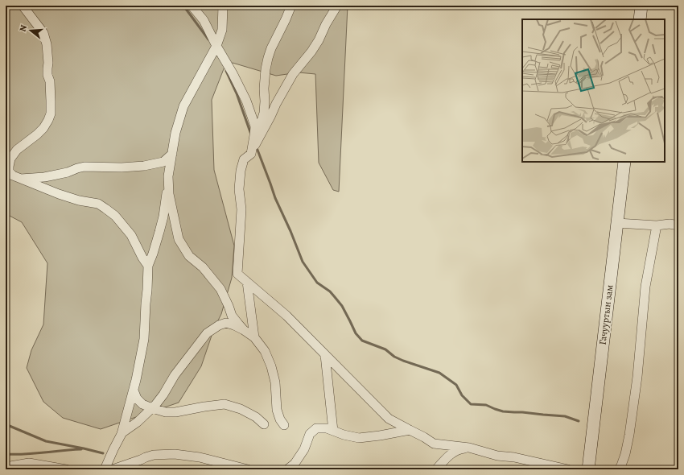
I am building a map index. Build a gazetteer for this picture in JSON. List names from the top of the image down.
{
  "streets": {
    "main road": ["Гачууртын зам"]
  },
  "north": "left"
}
